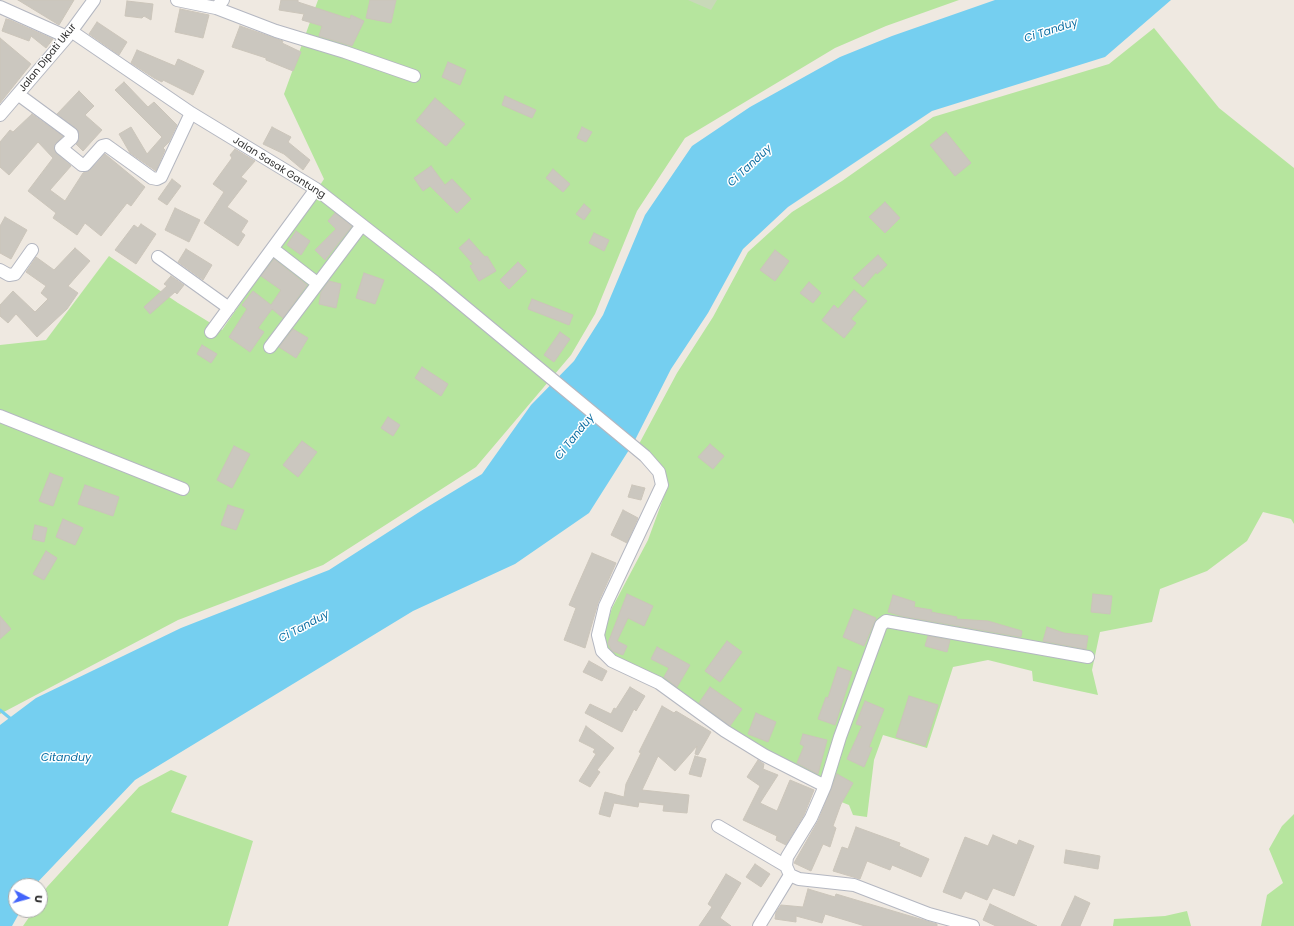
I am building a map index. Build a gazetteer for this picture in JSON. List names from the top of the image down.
{
  "streets": {
    "street": ["Jalan Dipati Ukur", "Jalan Sasak Gantung"]
  },
  "crossings": [
    ["Jalan Dipati Ukur", "Jalan Sasak Gantung"]
  ],
  "water": ["Ci Tanduy", "Citanduy"],
  "north": "right"
}
